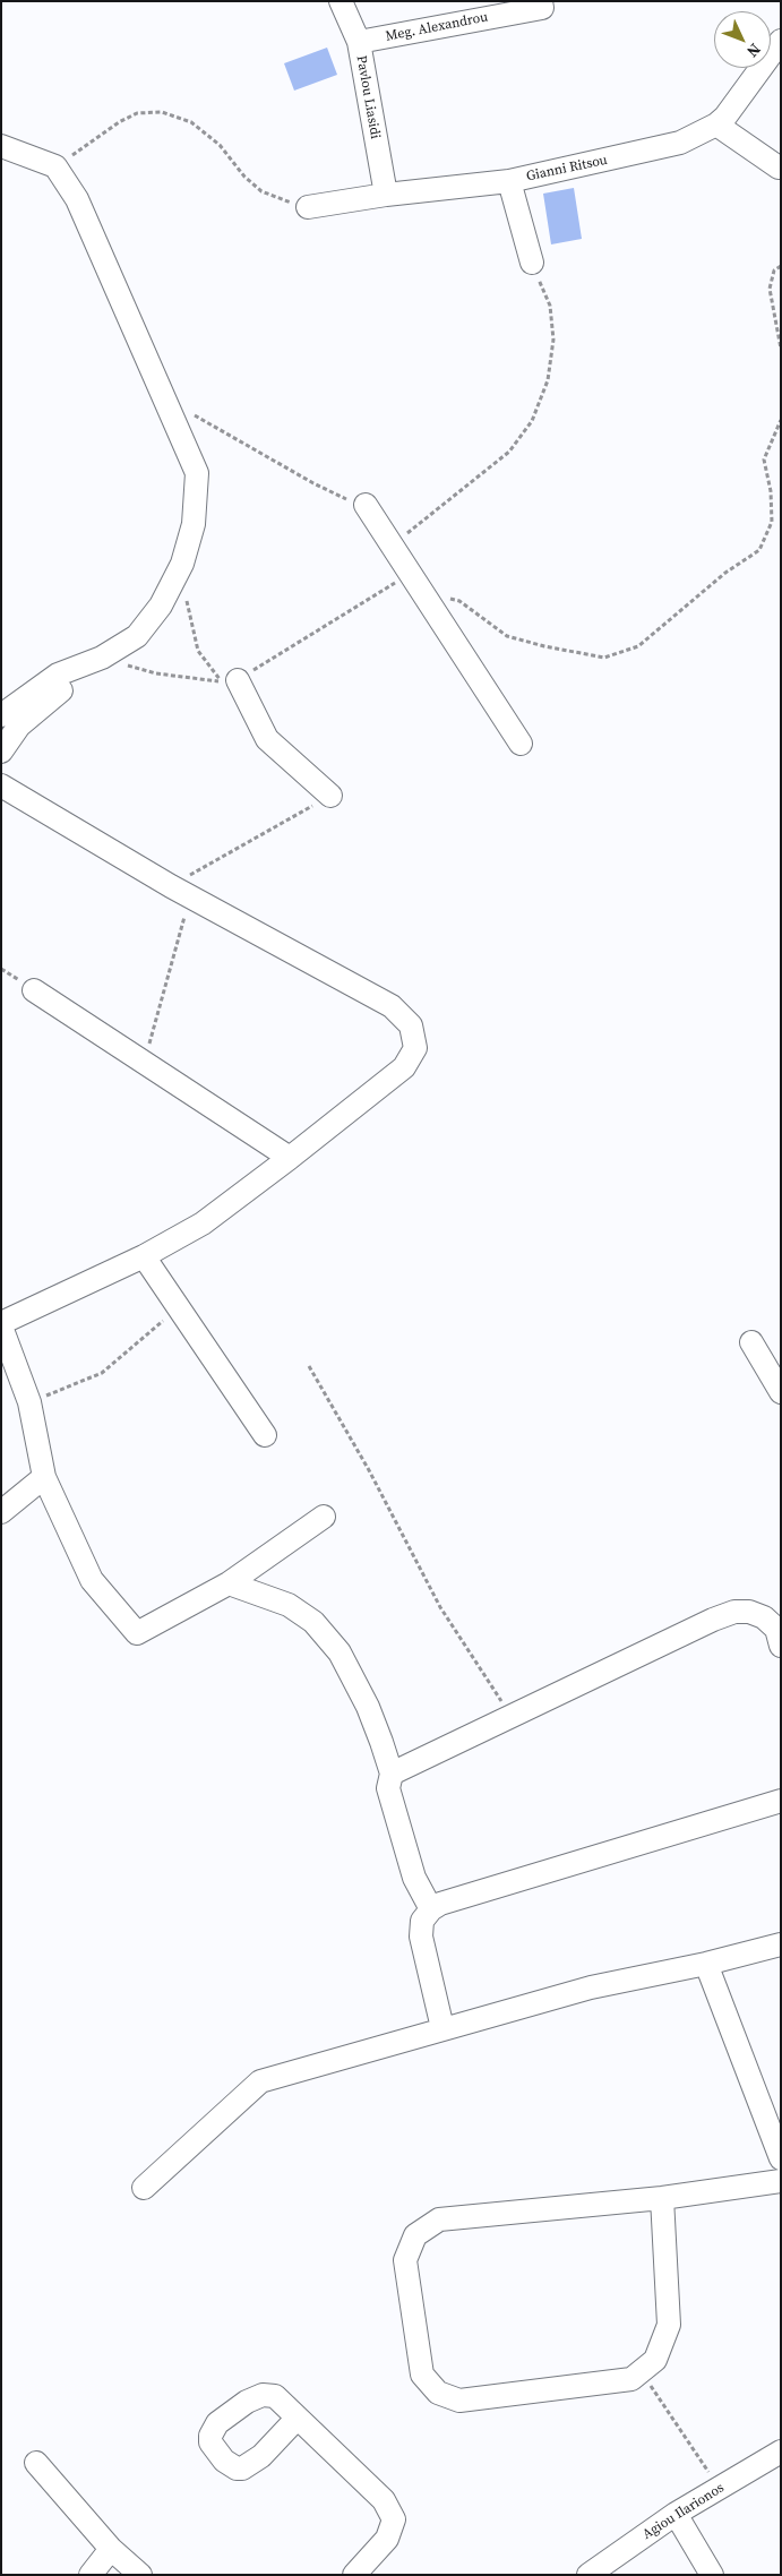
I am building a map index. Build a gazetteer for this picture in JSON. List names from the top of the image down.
{
  "streets": {
    "street": [
      "Meg. Alexandrou",
      "Pavlou Liasidi",
      "Gianni Ritsou",
      "Agiou Ilarionos"
    ]
  },
  "crossings": [
    ["Meg. Alexandrou", "Pavlou Liasidi"],
    ["Pavlou Liasidi", "Gianni Ritsou"]
  ],
  "north": "bottom right"
}
